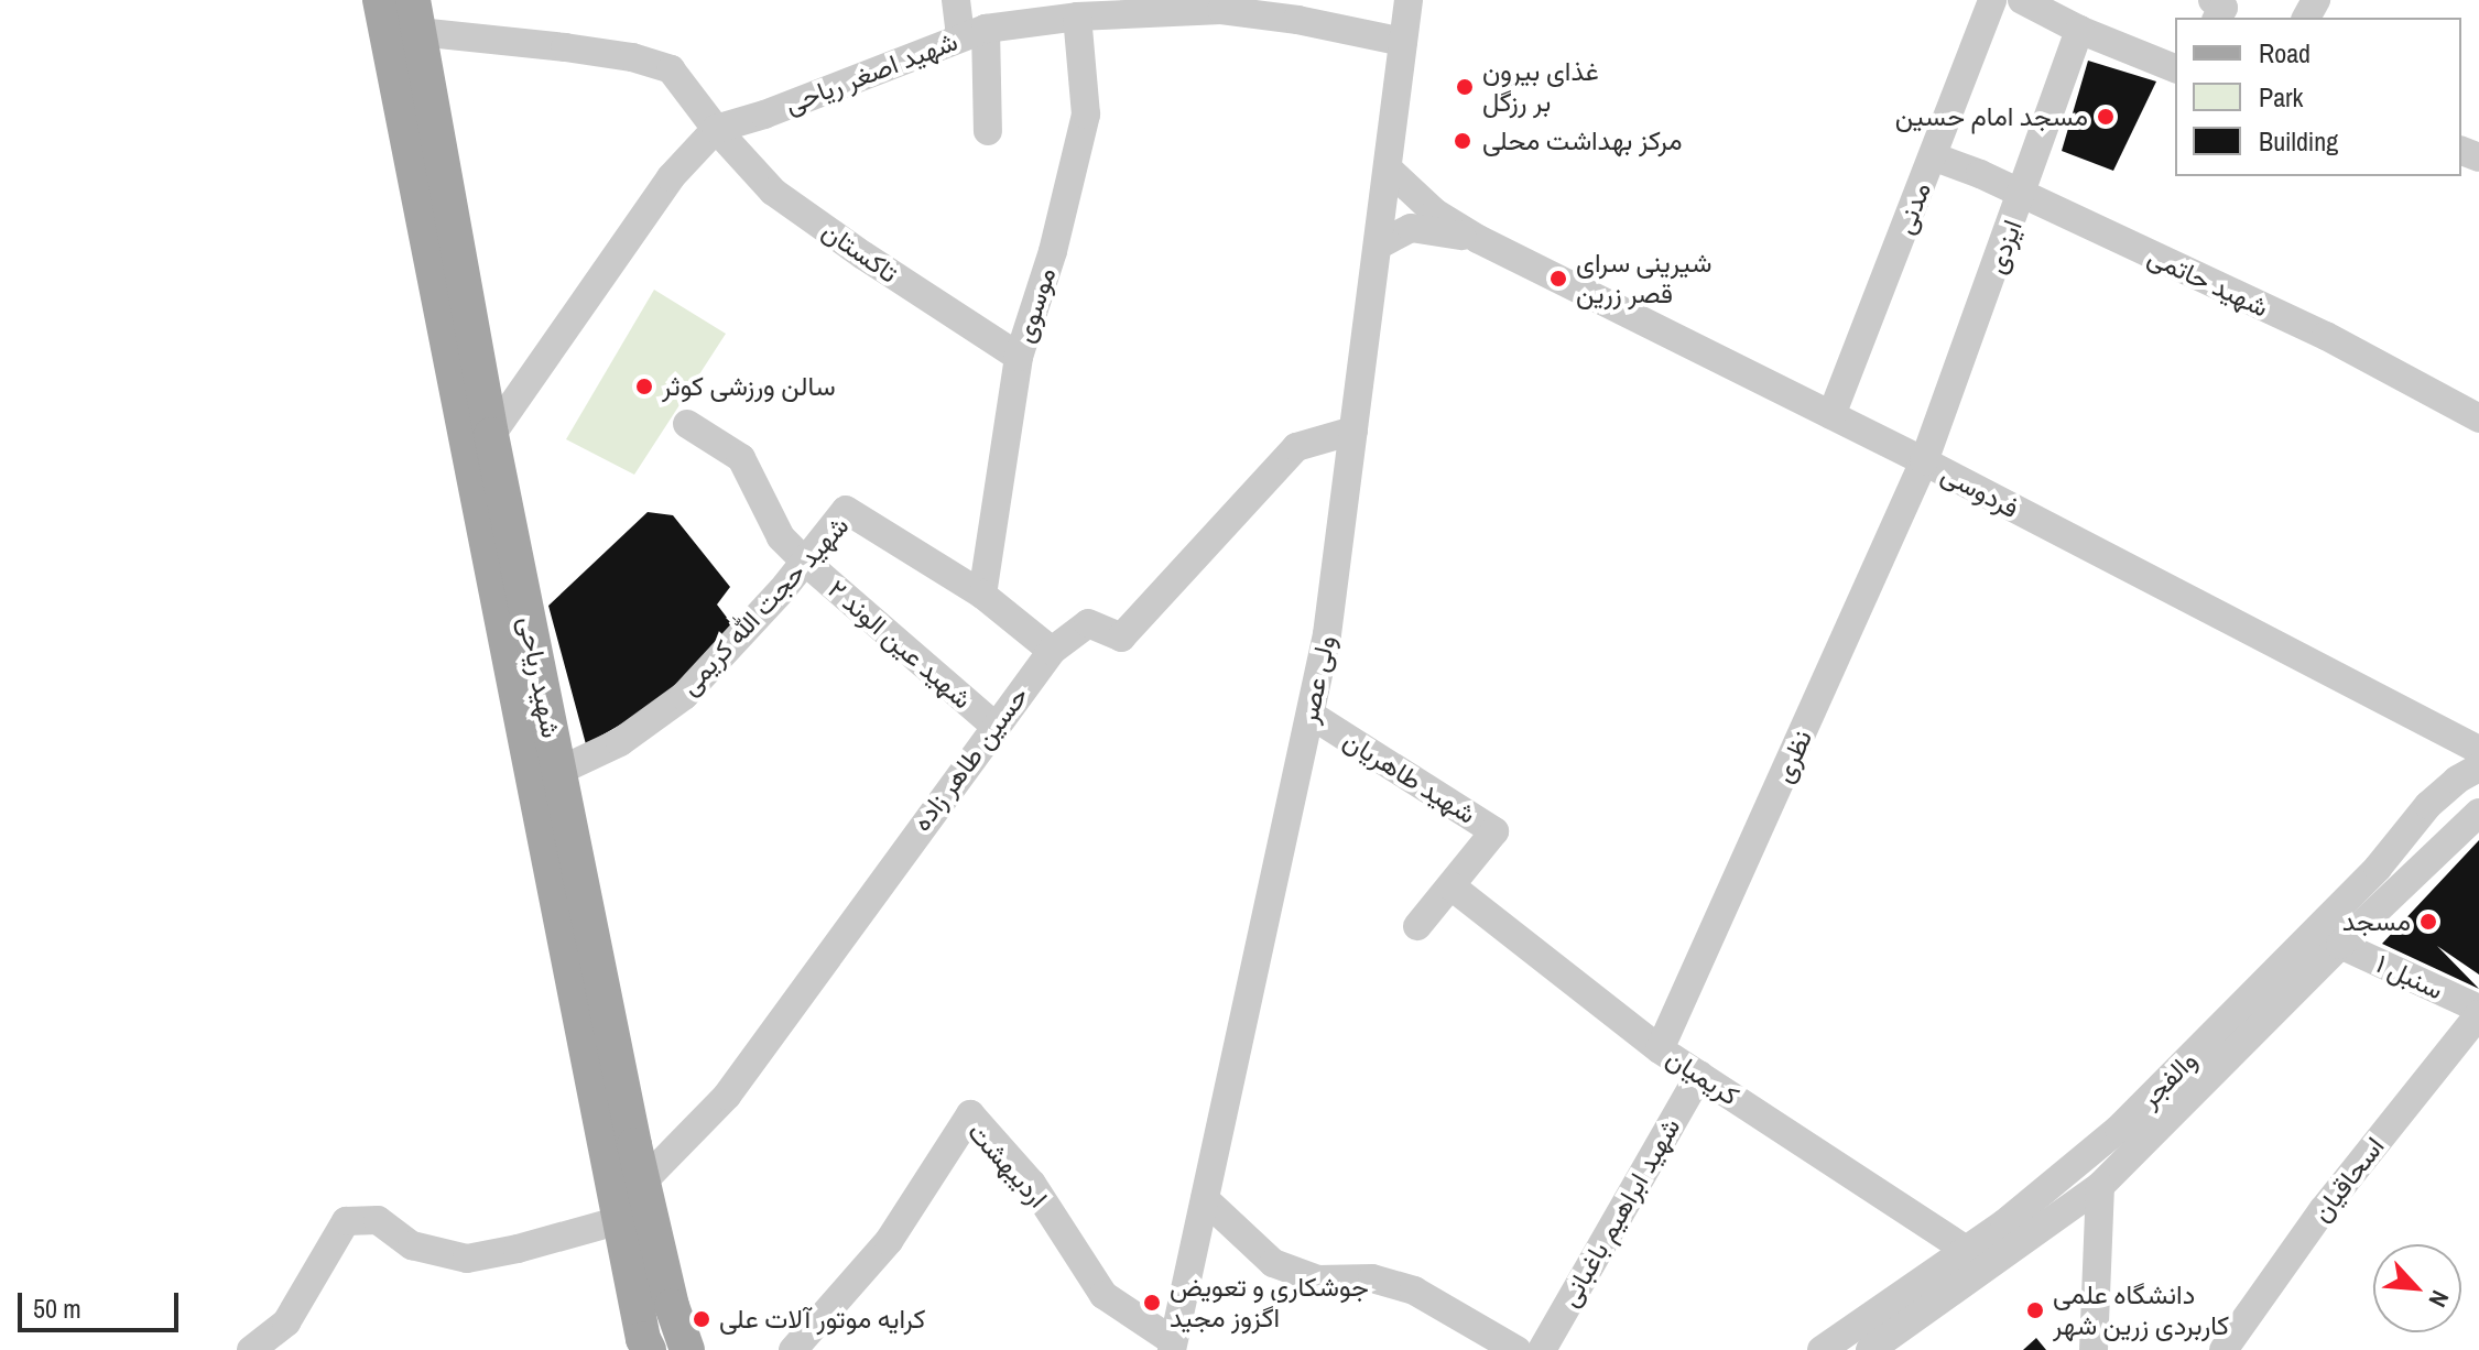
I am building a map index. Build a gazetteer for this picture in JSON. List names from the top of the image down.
{
  "streets": {
    "main road": ["شهید ریاحی"],
    "street": [
      "شهید اصغر ریاحی",
      "مدنی",
      "ایزدی",
      "تاکستان",
      "شهید حاتمی",
      "موسوی",
      "فردوسی",
      "شهید حجت الله کریمی",
      "شهید عین الوند ۲",
      "ولی عصر",
      "نظری",
      "حسین طاهر زاده",
      "شهید طاهریان",
      "سنبل ۱",
      "کریمیان",
      "والفجر",
      "اردیبهشت",
      "اسحاقیان",
      "شهید ابراهیم باغبانی"
    ]
  },
  "crossings": [
    ["شهید اصغر ریاحی", "تاکستان"],
    ["شهید اصغر ریاحی", "موسوی"],
    ["شهید اصغر ریاحی", "ولی عصر"],
    ["مدنی", "شهید حاتمی"],
    ["مدنی", "فردوسی"],
    ["ایزدی", "شهید حاتمی"],
    ["ایزدی", "فردوسی"],
    ["ایزدی", "نظری"],
    ["تاکستان", "موسوی"],
    ["تاکستان", "شهید ریاحی"],
    ["موسوی", "شهید حجت الله کریمی"],
    ["فردوسی", "ولی عصر"],
    ["فردوسی", "نظری"],
    ["شهید حجت الله کریمی", "شهید عین الوند ۲"],
    ["شهید حجت الله کریمی", "شهید ریاحی"],
    ["شهید حجت الله کریمی", "حسین طاهر زاده"],
    ["شهید عین الوند ۲", "حسین طاهر زاده"],
    ["شهید ریاحی", "حسین طاهر زاده"],
    ["ولی عصر", "حسین طاهر زاده"],
    ["ولی عصر", "شهید طاهریان"],
    ["ولی عصر", "اردیبهشت"],
    ["نظری", "کریمیان"],
    ["شهید طاهریان", "کریمیان"],
    ["سنبل ۱", "والفجر"],
    ["سنبل ۱", "اسحاقیان"],
    ["کریمیان", "والفجر"],
    ["کریمیان", "شهید ابراهیم باغبانی"]
  ],
  "places": [
    "غذای بیرون بر رزگل",
    "مسجد امام حسین",
    "مرکز بهداشت محلی",
    "شیرینی سرای قصر زرین",
    "سالن ورزشی کوثر",
    "مسجد",
    "جوشکاری و تعویض اگزوز مجید",
    "دانشگاه علمی کاربردی زرین شهر",
    "کرایه موتور آلات علی"
  ],
  "legend": ["Road", "Park", "Building"],
  "scale_bar": "50 m",
  "north": "bottom right"
}
